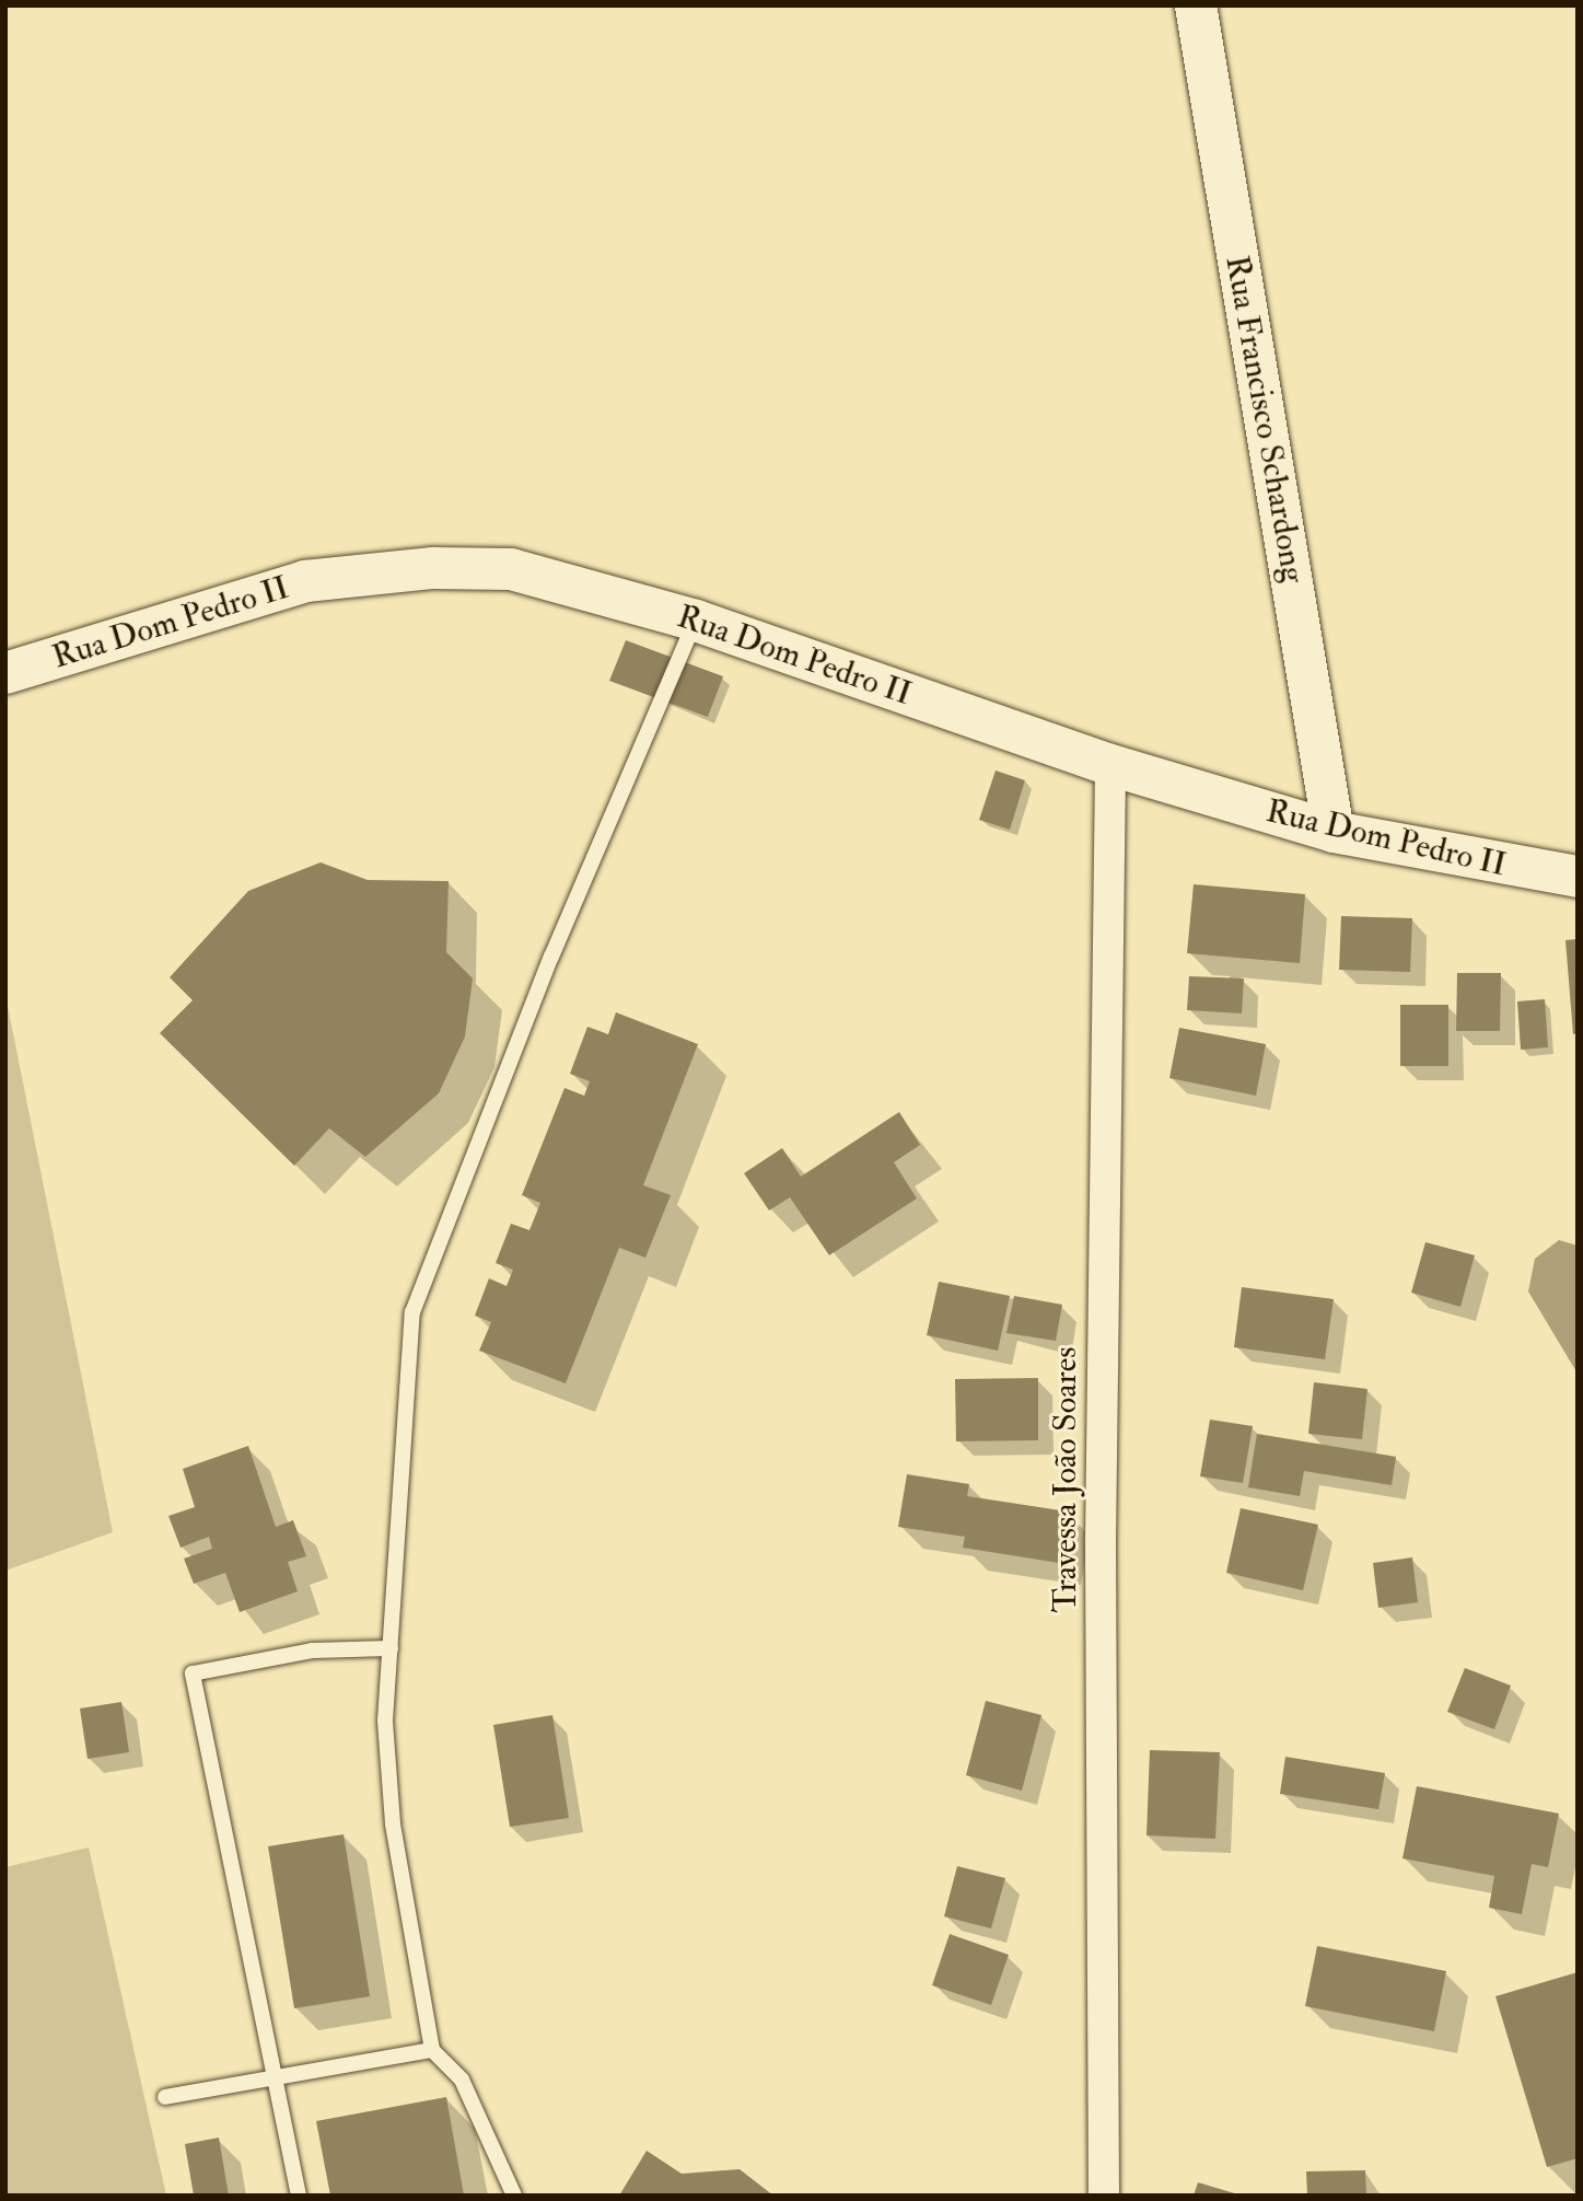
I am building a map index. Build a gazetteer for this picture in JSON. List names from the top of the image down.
{
  "streets": {
    "street": ["Rua Francisco Schardong", "Rua Dom Pedro II", "Travessa João Soares"]
  },
  "crossings": [
    ["Rua Francisco Schardong", "Rua Dom Pedro II"],
    ["Rua Dom Pedro II", "Travessa João Soares"]
  ]
}
